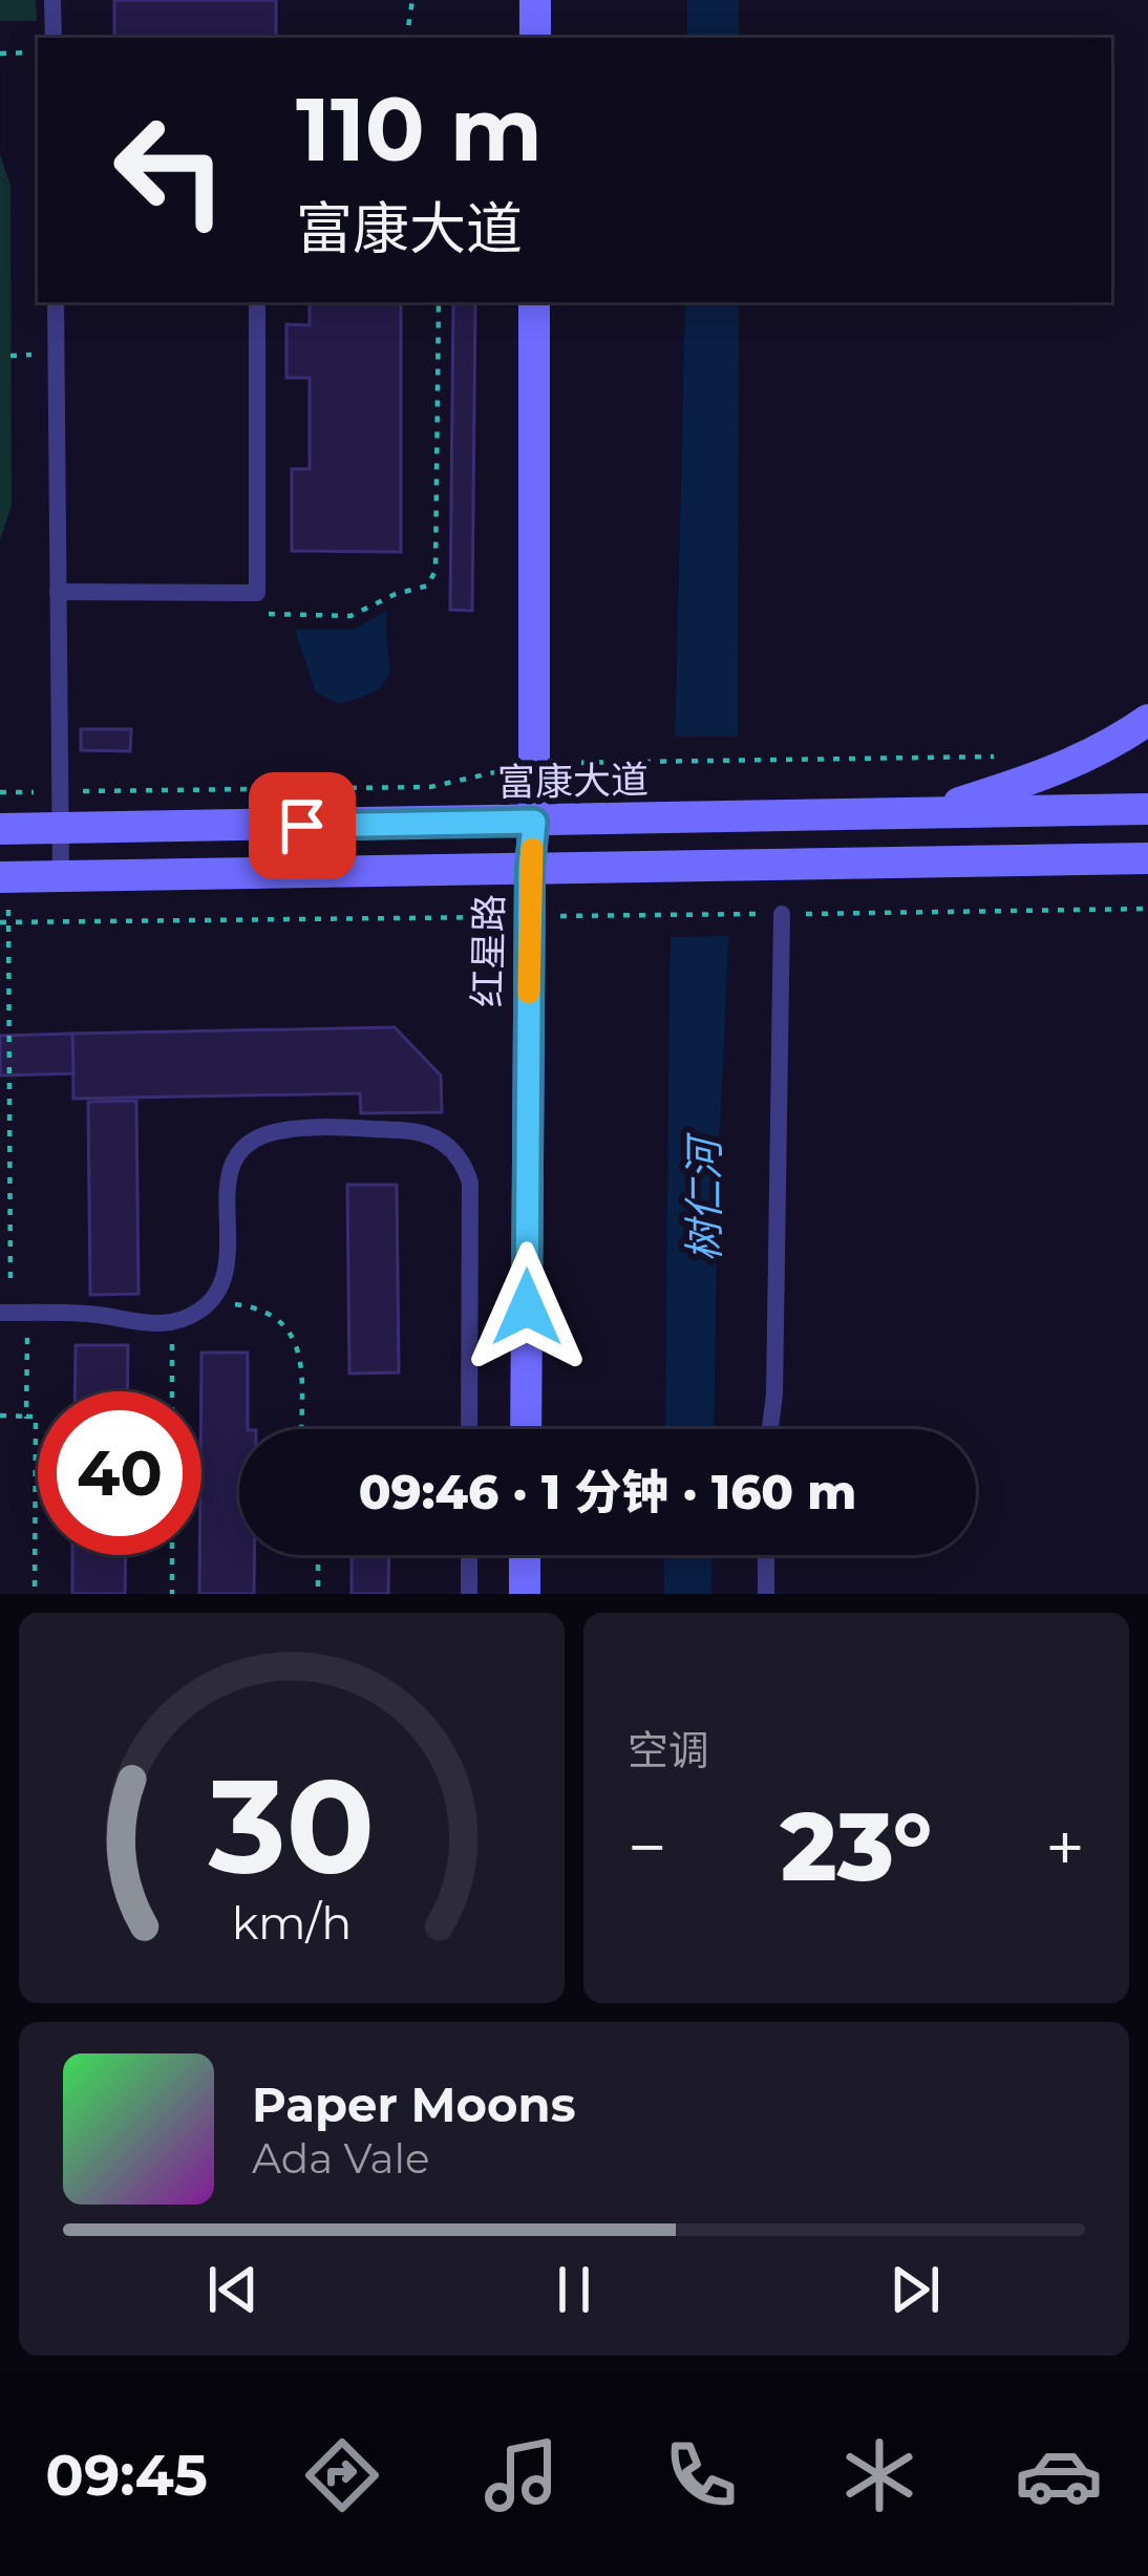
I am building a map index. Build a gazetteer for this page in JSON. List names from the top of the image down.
{
  "streets": {
    "street": ["富康大道", "红星路"]
  },
  "crossings": [
    ["富康大道", "红星路"]
  ],
  "water": ["树仁河"],
  "page": {
    "turn": ["110 m", "富康大道"],
    "limit": "40",
    "trip": "09:46 · 1 分钟 · 160 m",
    "tile": "空调",
    "heat": ["−", "23°", "+"],
    "song": ["Paper Moons", "Ada Vale"],
    "tabs": "09:45",
    "gauge": ["30", "km/h"]
  }
}
